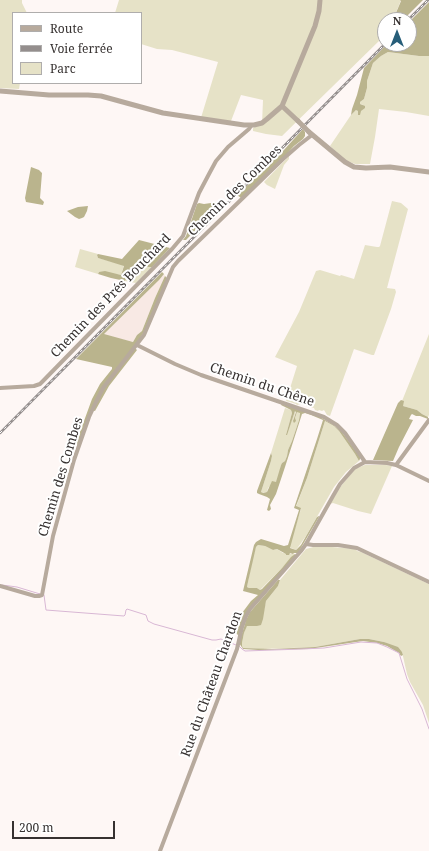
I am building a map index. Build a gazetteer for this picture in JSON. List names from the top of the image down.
{
  "streets": {
    "street": [
      "Chemin des Combes",
      "Chemin des Prés Bouchard",
      "Chemin du Chêne",
      "Rue du Château Chardon"
    ]
  },
  "crossings": [
    ["Chemin des Combes", "Chemin du Chêne"],
    ["Chemin du Chêne", "Rue du Château Chardon"]
  ],
  "legend": ["Route", "Voie ferrée", "Parc"],
  "scale_bar": "200 m",
  "north": "top"
}
